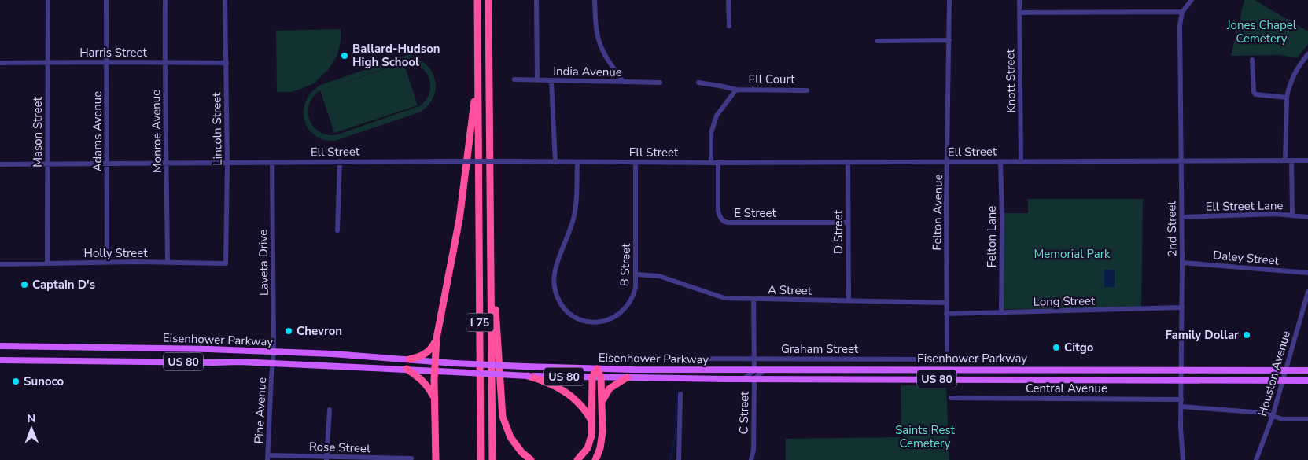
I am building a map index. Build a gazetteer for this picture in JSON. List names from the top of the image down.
{
  "streets": {
    "highway": ["I 75"],
    "main road": ["Eisenhower Parkway", "US 80"],
    "street": [
      "Harris Street",
      "India Avenue",
      "Ell Court",
      "Knott Street",
      "Lincoln Street",
      "Adams Avenue",
      "Monroe Avenue",
      "Mason Street",
      "Ell Street",
      "Ell Street Lane",
      "Felton Avenue",
      "E Street",
      "2nd Street",
      "D Street",
      "Felton Lane",
      "Holly Street",
      "Daley Street",
      "Laveta Drive",
      "B Street",
      "A Street",
      "Long Street",
      "Graham Street",
      "Houston Avenue",
      "Central Avenue",
      "Pine Avenue",
      "C Street",
      "Rose Street"
    ]
  },
  "crossings": [
    ["Harris Street", "Lincoln Street"],
    ["Harris Street", "Adams Avenue"],
    ["Harris Street", "Monroe Avenue"],
    ["Harris Street", "Mason Street"],
    ["Ell Court", "Ell Street"],
    ["Knott Street", "Ell Street"],
    ["Lincoln Street", "Ell Street"],
    ["Lincoln Street", "Holly Street"],
    ["Adams Avenue", "Ell Street"],
    ["Adams Avenue", "Holly Street"],
    ["Monroe Avenue", "Ell Street"],
    ["Monroe Avenue", "Holly Street"],
    ["Mason Street", "Ell Street"],
    ["Mason Street", "Holly Street"],
    ["Ell Street", "Felton Avenue"],
    ["Ell Street", "E Street"],
    ["Ell Street", "2nd Street"],
    ["Ell Street", "D Street"],
    ["Ell Street", "Felton Lane"],
    ["Ell Street", "Laveta Drive"],
    ["Ell Street", "B Street"],
    ["Ell Street Lane", "2nd Street"],
    ["Felton Avenue", "A Street"],
    ["Felton Avenue", "Long Street"],
    ["Felton Avenue", "Graham Street"],
    ["E Street", "D Street"],
    ["2nd Street", "Daley Street"],
    ["2nd Street", "Long Street"],
    ["2nd Street", "Eisenhower Parkway"],
    ["2nd Street", "Central Avenue"],
    ["D Street", "A Street"],
    ["Felton Lane", "Long Street"],
    ["Laveta Drive", "Eisenhower Parkway"],
    ["Laveta Drive", "Pine Avenue"],
    ["B Street", "A Street"],
    ["Eisenhower Parkway", "Houston Avenue"],
    ["Eisenhower Parkway", "Pine Avenue"],
    ["Eisenhower Parkway", "C Street"],
    ["Pine Avenue", "Rose Street"]
  ],
  "parks": ["Jones Chapel Cemetery", "Memorial Park", "Saints Rest Cemetery"],
  "places": [
    "Ballard-Hudson High School",
    "Captain D's",
    "Chevron",
    "Family Dollar",
    "Citgo",
    "Sunoco"
  ],
  "north": "top"
}
